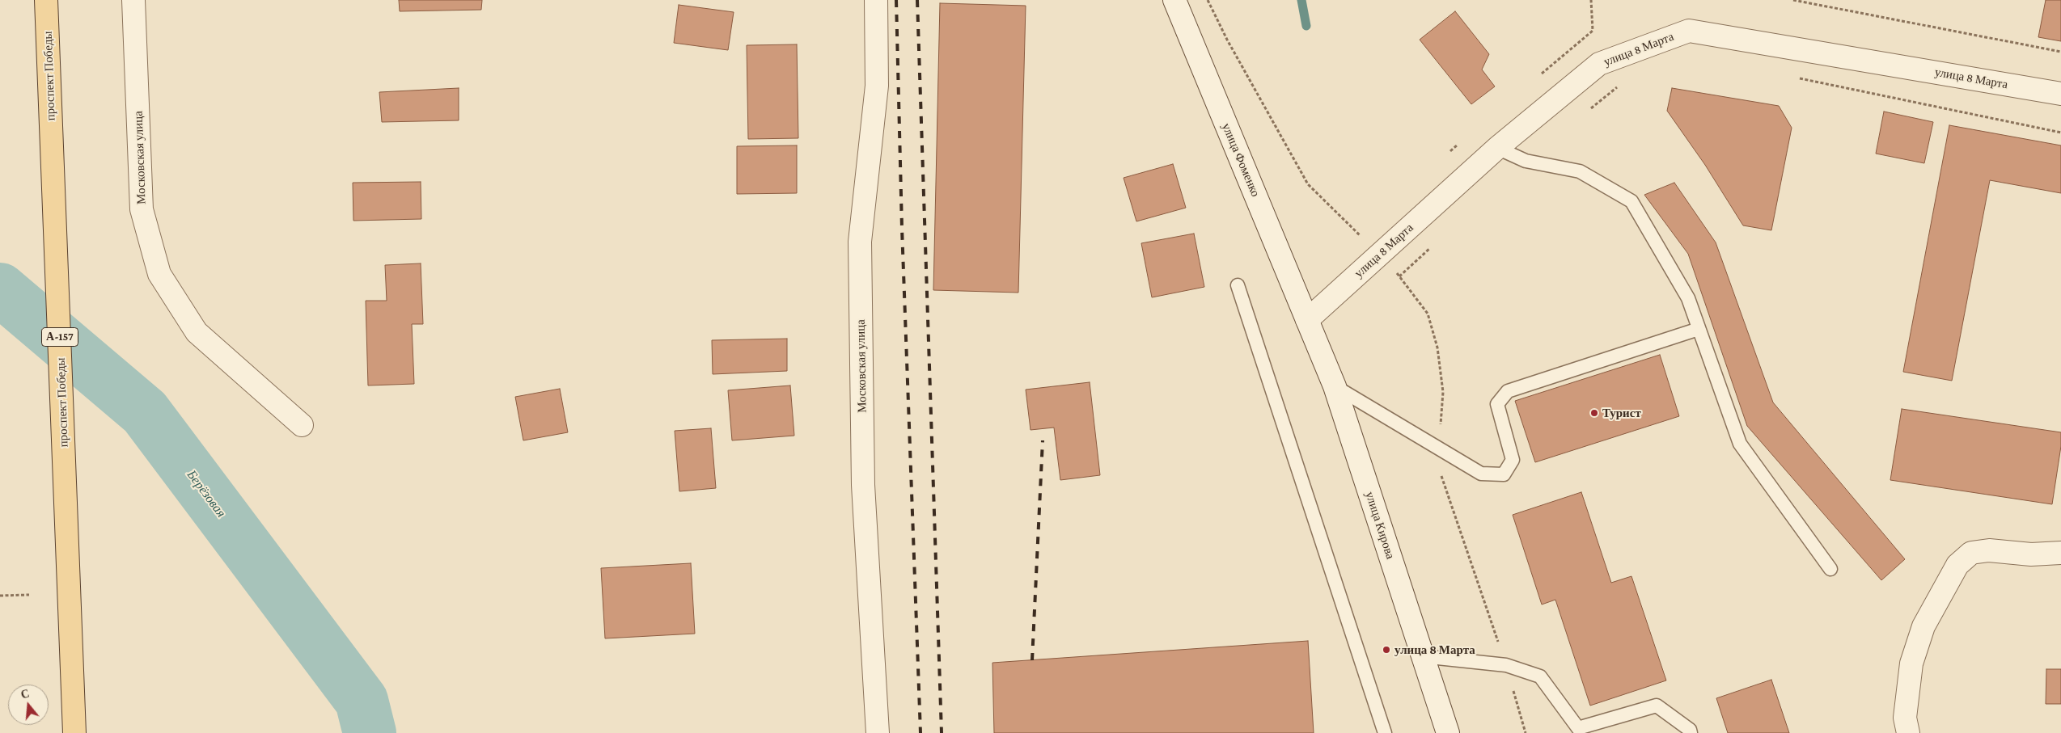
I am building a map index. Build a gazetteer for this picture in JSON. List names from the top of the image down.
{
  "streets": {
    "main road": ["проспект Победы", "А-157"],
    "street": [
      "улица 8 Марта",
      "Московская улица",
      "улица Фоменко",
      "улица Кирова"
    ]
  },
  "crossings": [
    ["улица 8 Марта", "улица Фоменко"],
    ["улица 8 Марта", "улица Кирова"],
    ["улица Фоменко", "улица Кирова"]
  ],
  "water": ["Берёзовая"],
  "places": ["Турист", "улица 8 Марта"],
  "north": "top"
}
